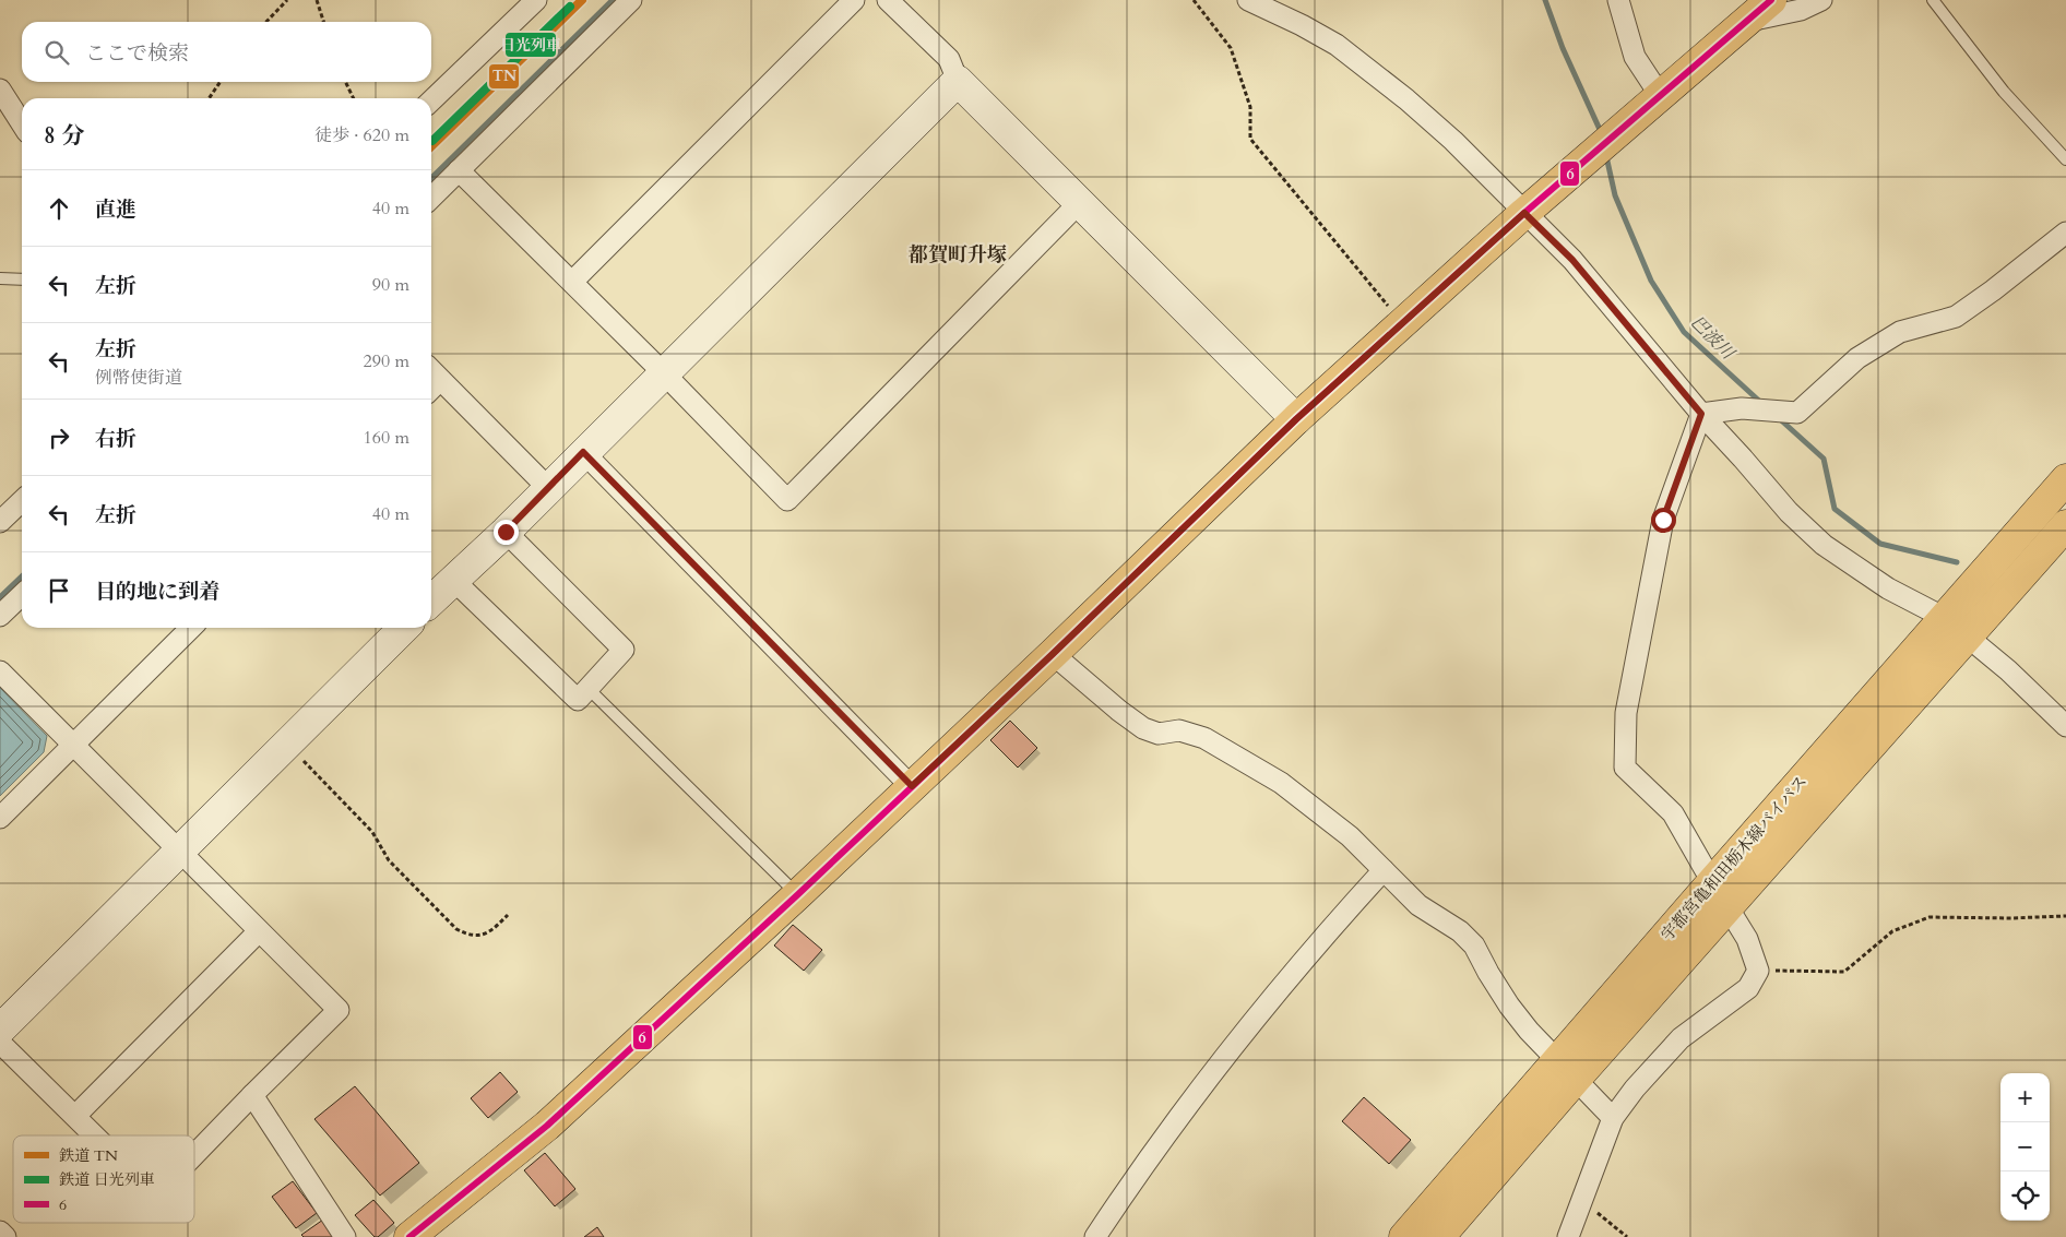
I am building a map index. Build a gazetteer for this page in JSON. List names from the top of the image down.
{
  "streets": {
    "main road": ["宇都宮亀和田栃木線バイパス"]
  },
  "districts": ["都賀町升塚"],
  "water": ["巴波川"],
  "lines": ["rail line TN", "transit line 6", "rail line 日光列車"],
  "legend": ["鉄道 TN", "鉄道 日光列車", "6"],
  "page": {
    "search": "ここで検索",
    "heading": ["8 分", "徒歩 · 620 m"],
    "list": [
      ["直進", "40 m"],
      ["左折", "90 m"],
      ["左折", "例幣使街道", "290 m"],
      ["右折", "160 m"],
      ["左折", "40 m"],
      "目的地に到着"
    ],
    "map_buttons": ["+", "−"]
  }
}
